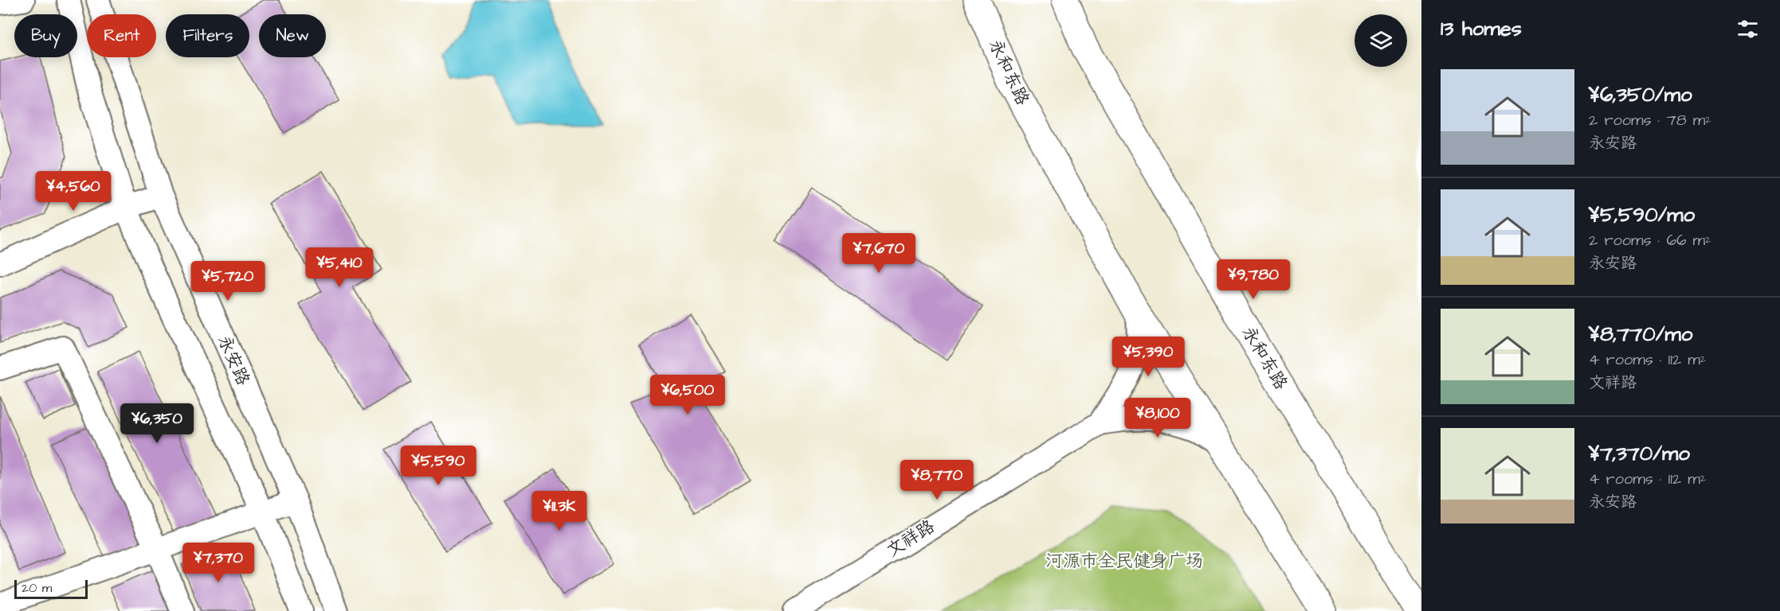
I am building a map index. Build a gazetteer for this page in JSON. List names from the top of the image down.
{
  "streets": {
    "main road": ["永和东路"],
    "street": ["永安路", "文祥路"]
  },
  "parks": ["河源市全民健身广场"],
  "scale_bar": "20 m",
  "page": {
    "heading": "13 homes",
    "chip": [
      "Buy",
      "Rent",
      "Filters",
      "New"
    ],
    "list": [
      {
        "name": "¥6,350/mo",
        "note": "2 rooms · 78 m² · 永安路"
      },
      {
        "name": "¥5,590/mo",
        "note": "2 rooms · 66 m² · 永安路"
      },
      {
        "name": "¥8,770/mo",
        "note": "4 rooms · 112 m² · 文祥路"
      },
      {
        "name": "¥7,370/mo",
        "note": "4 rooms · 112 m² · 永安路"
      }
    ],
    "price": [
      "¥4,560",
      "¥7,670",
      "¥5,410",
      "¥9,780",
      "¥5,720",
      "¥5,390",
      "¥6,500",
      "¥8,100",
      "¥6,350",
      "¥5,590",
      "¥8,770",
      "¥11.3K",
      "¥7,370"
    ],
    "scale": "20 m"
  }
}
